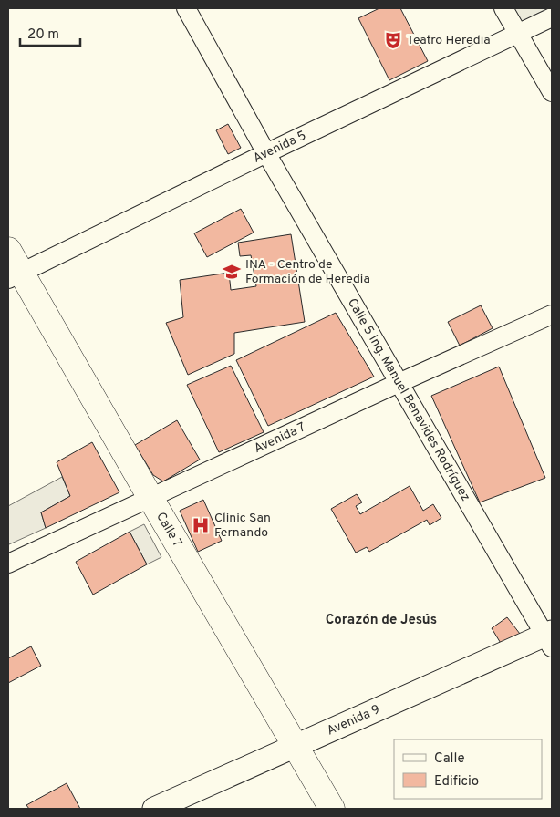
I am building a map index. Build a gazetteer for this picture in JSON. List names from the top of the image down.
{
  "streets": {
    "main road": ["Calle 7"],
    "street": [
      "Avenida 5",
      "Calle 5 Ing. Manuel Benavides Rodríguez",
      "Avenida 7",
      "Avenida 9"
    ]
  },
  "crossings": [
    ["Avenida 5", "Calle 5 Ing. Manuel Benavides Rodríguez"],
    ["Avenida 5", "Calle 7"],
    ["Calle 5 Ing. Manuel Benavides Rodríguez", "Avenida 7"],
    ["Calle 5 Ing. Manuel Benavides Rodríguez", "Avenida 9"],
    ["Avenida 7", "Calle 7"],
    ["Calle 7", "Avenida 9"]
  ],
  "districts": ["Corazón de Jesús"],
  "places": {
    "theatre": ["Teatro Heredia"],
    "school or university": ["INA - Centro de Formación de Heredia"],
    "hospital": ["Clinic San Fernando"]
  },
  "legend": ["Calle", "Edificio"],
  "scale_bar": "20 m"
}
